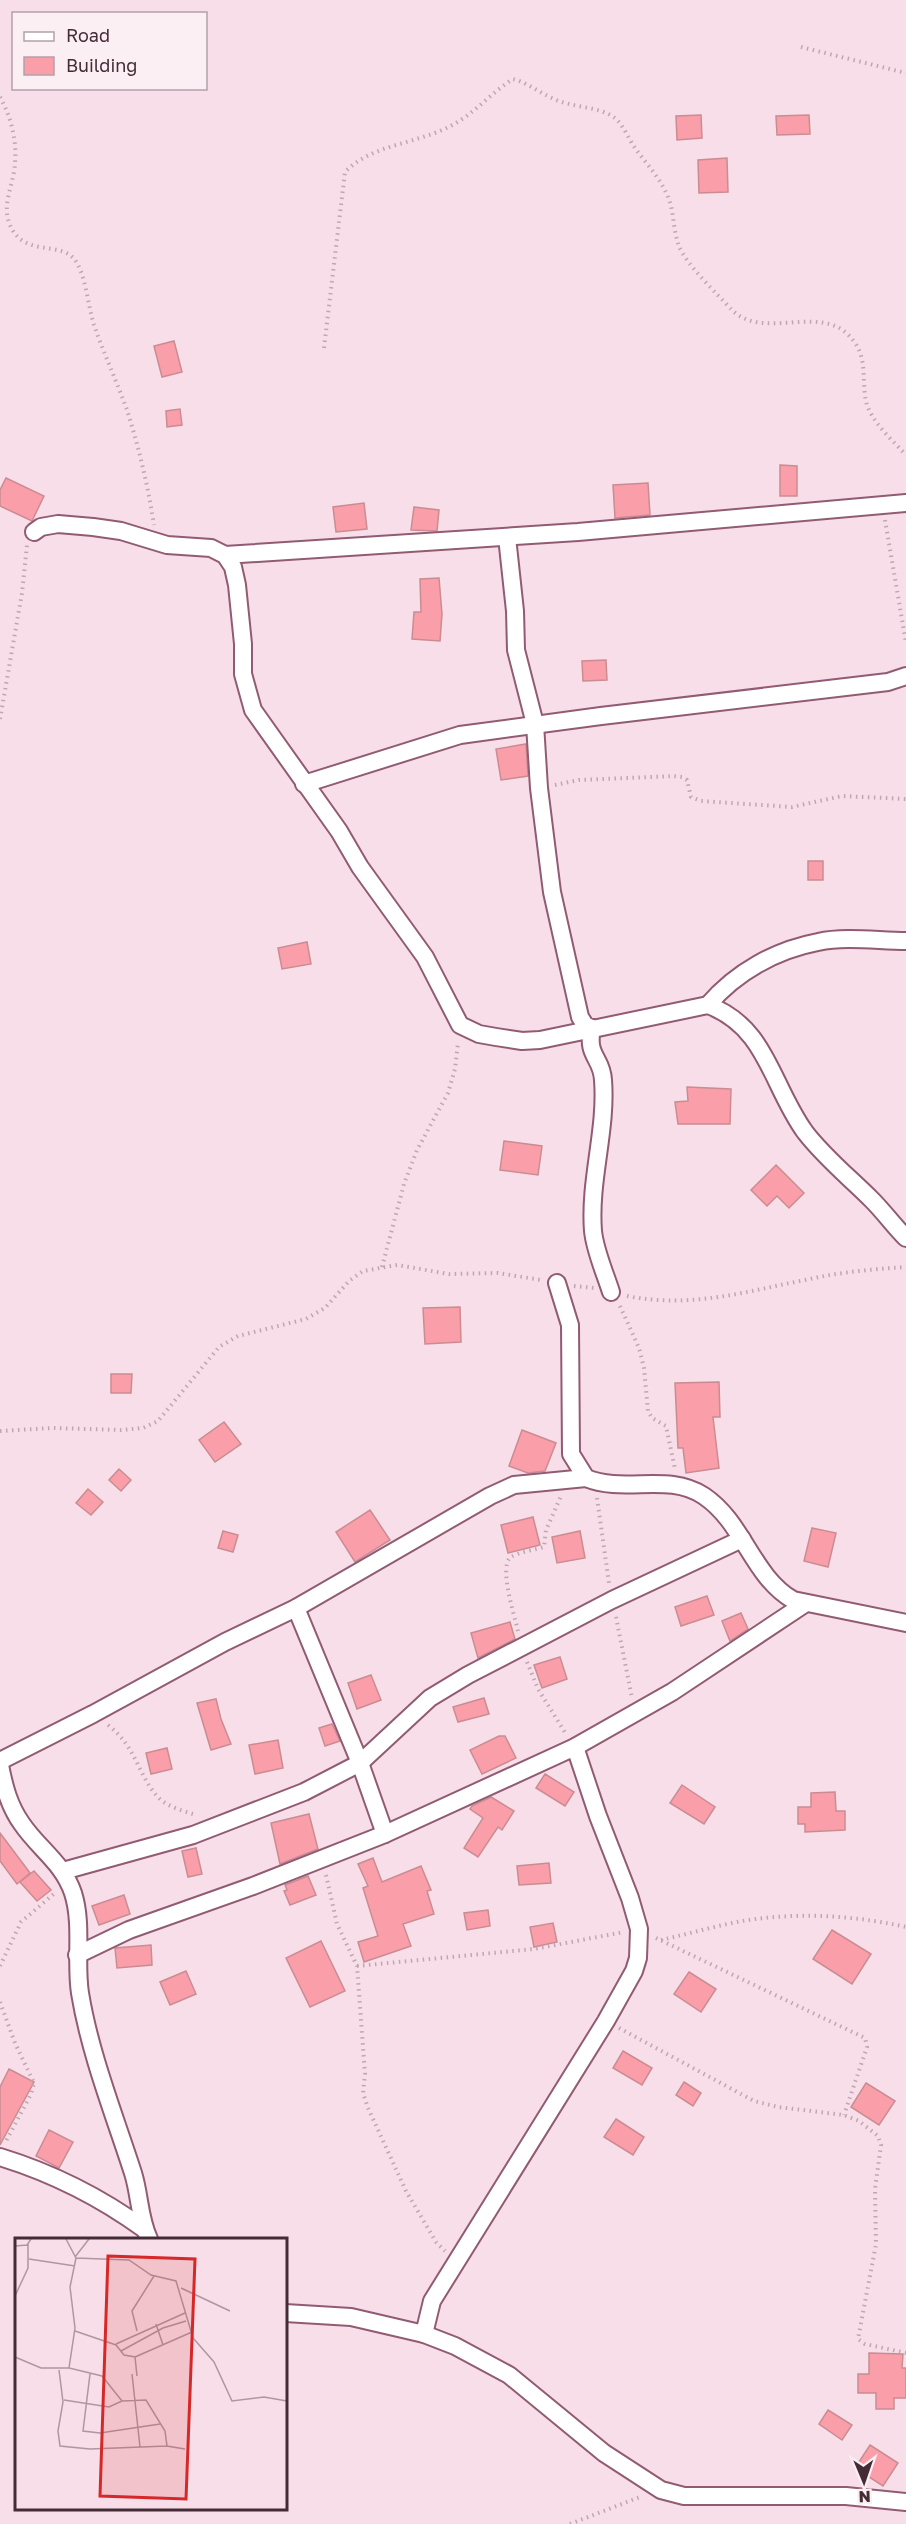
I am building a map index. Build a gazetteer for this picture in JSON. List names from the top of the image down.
{
  "legend": ["Road", "Building"],
  "north": "bottom"
}
